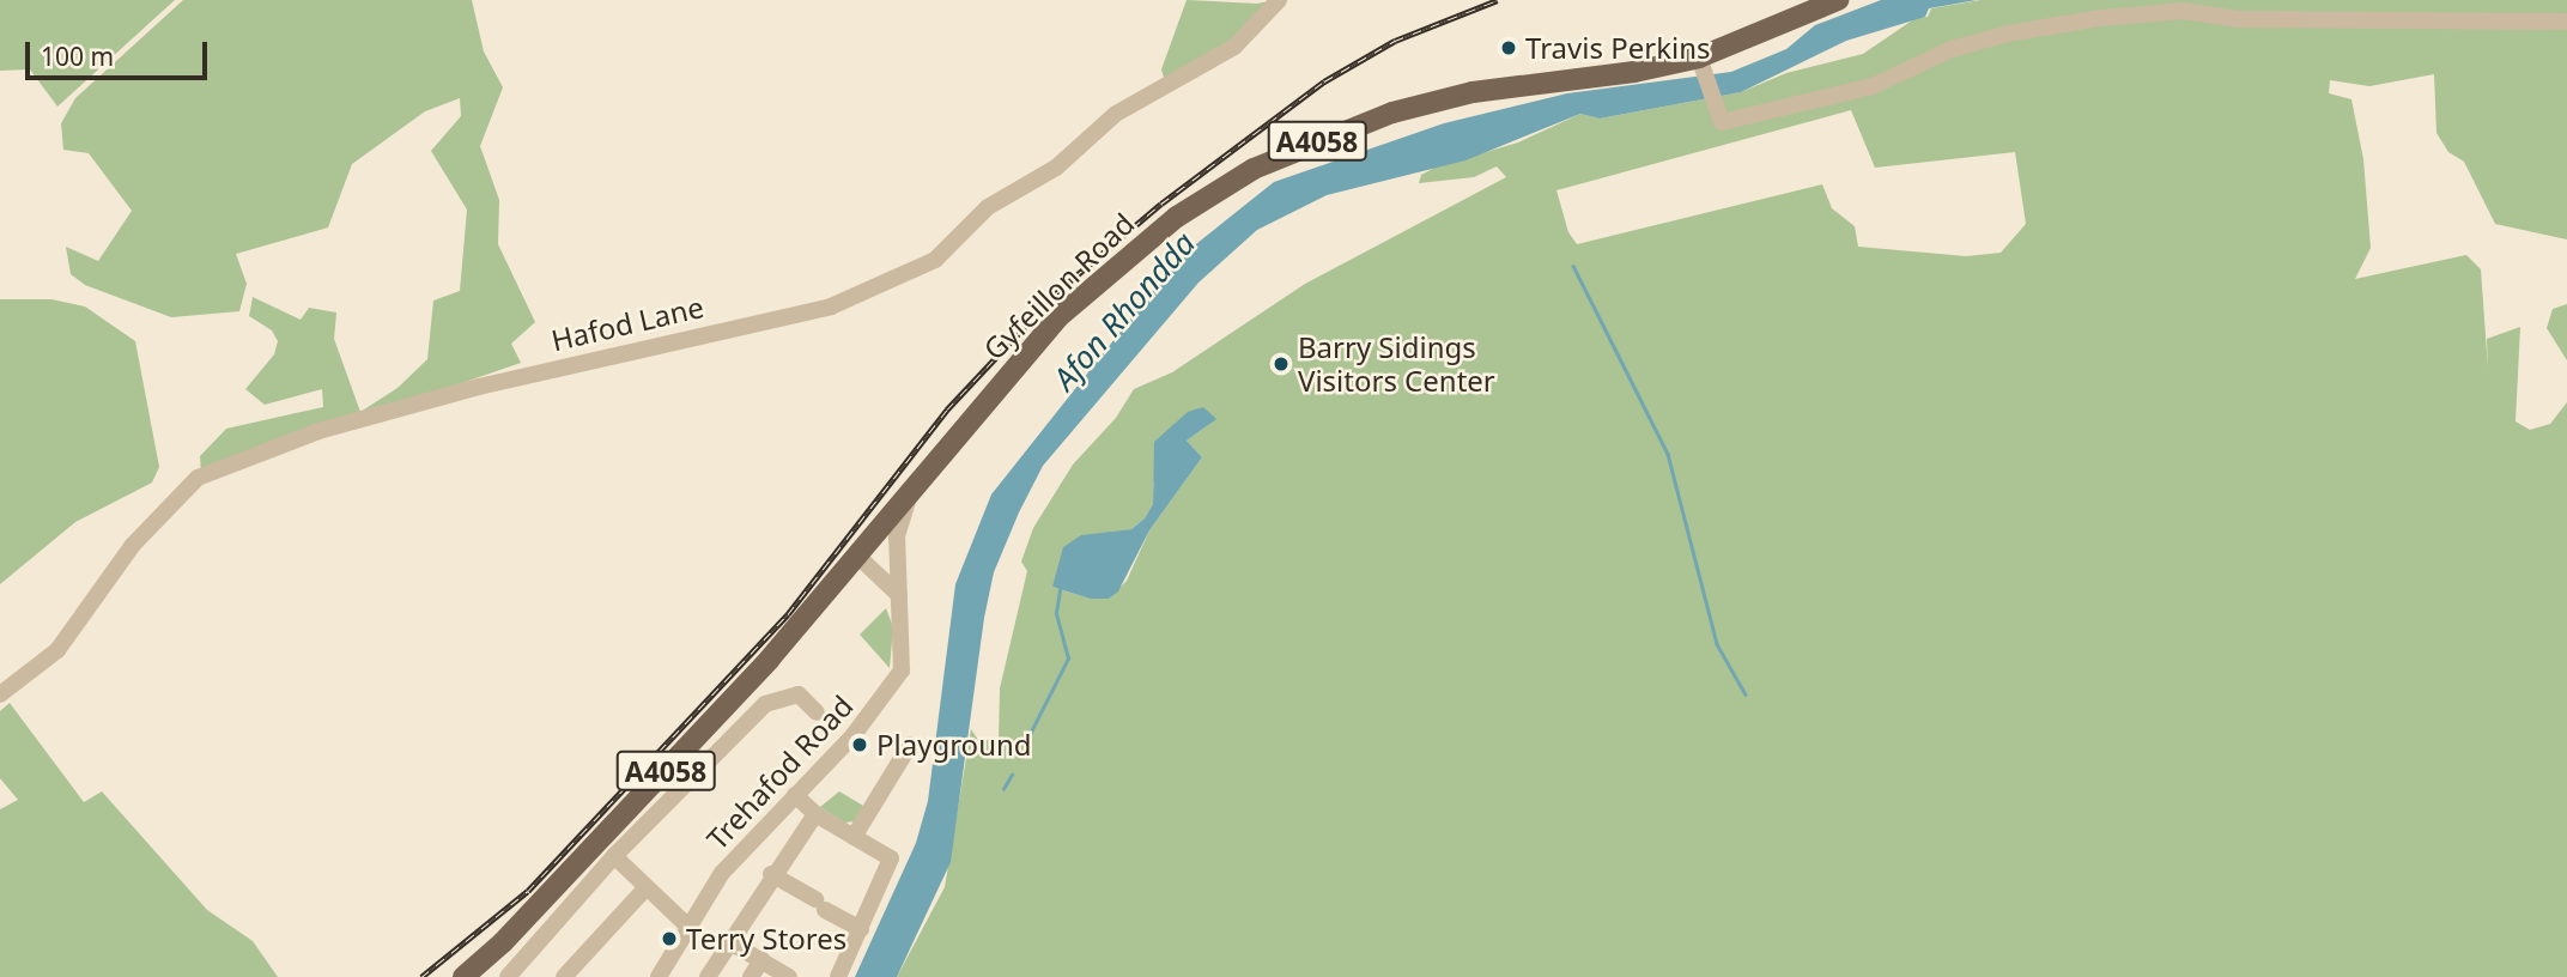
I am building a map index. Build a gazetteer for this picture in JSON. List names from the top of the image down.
{
  "streets": {
    "main road": ["A4058", "Gyfeillon Road"],
    "street": ["Hafod Lane", "Trehafod Road"]
  },
  "crossings": [
    ["A4058", "Gyfeillon Road"],
    ["Gyfeillon Road", "Trehafod Road"]
  ],
  "water": ["Afon Rhondda"],
  "places": [
    "Travis Perkins",
    "Barry Sidings Visitors Center",
    "Playground",
    "Terry Stores"
  ],
  "scale_bar": "100 m"
}
